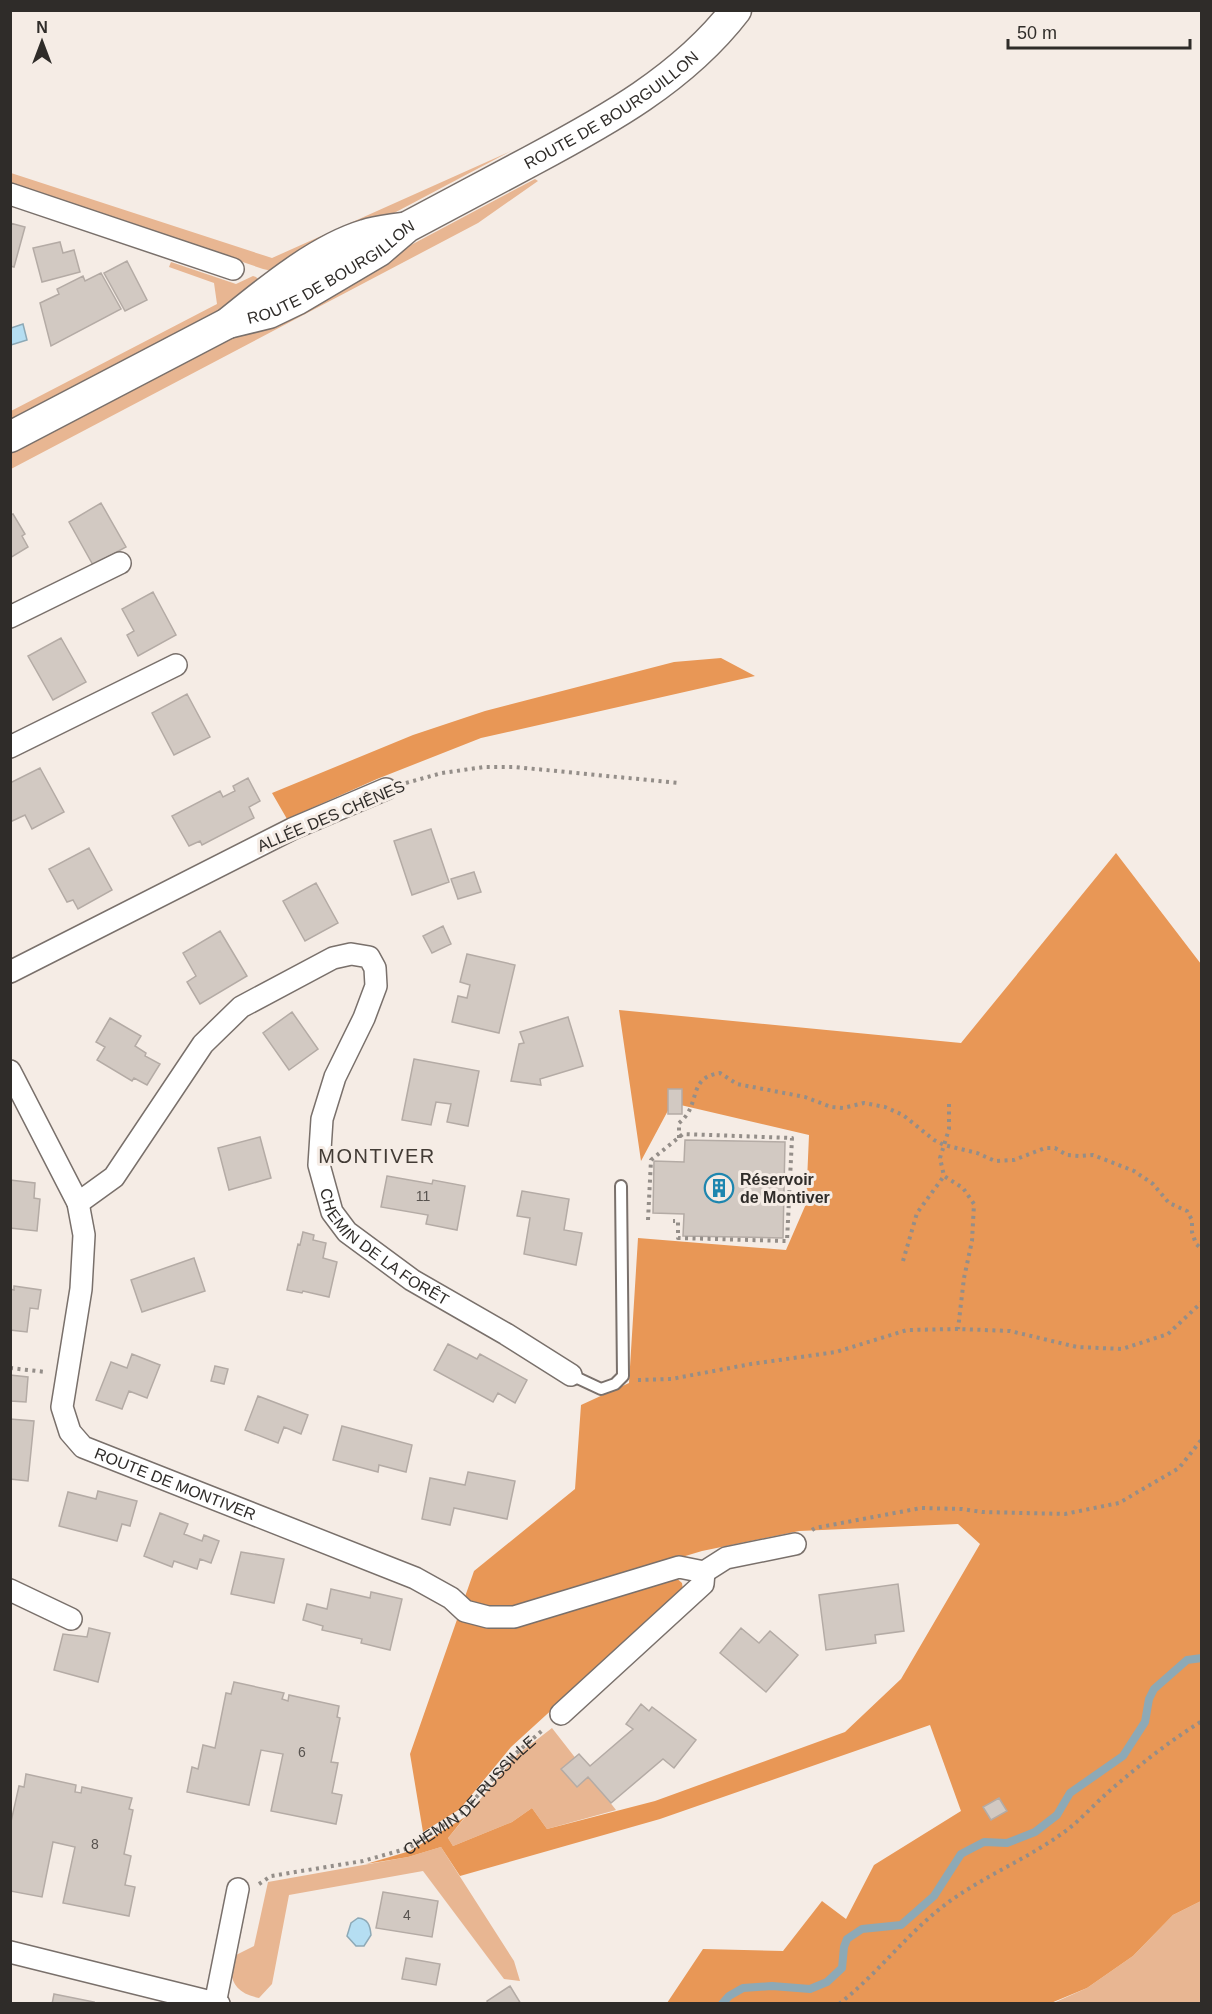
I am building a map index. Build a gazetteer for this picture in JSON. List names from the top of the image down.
{
  "streets": {
    "main road": ["ROUTE DE BOURGUILLON", "ROUTE DE BOURGILLON"],
    "street": ["ALLÉE DES CHÊNES", "CHEMIN DE LA FORÊT", "ROUTE DE MONTIVER"],
    "path": ["CHEMIN DE RUSSILLE"]
  },
  "crossings": [
    ["ROUTE DE BOURGUILLON", "ROUTE DE BOURGILLON"],
    ["CHEMIN DE LA FORÊT", "ROUTE DE MONTIVER"]
  ],
  "districts": ["MONTIVER"],
  "places": {
    "building": ["Réservoir de Montiver"]
  },
  "house_numbers": [
    "11",
    "6",
    "8",
    "4"
  ],
  "scale_bar": "50 m",
  "north": "top"
}
